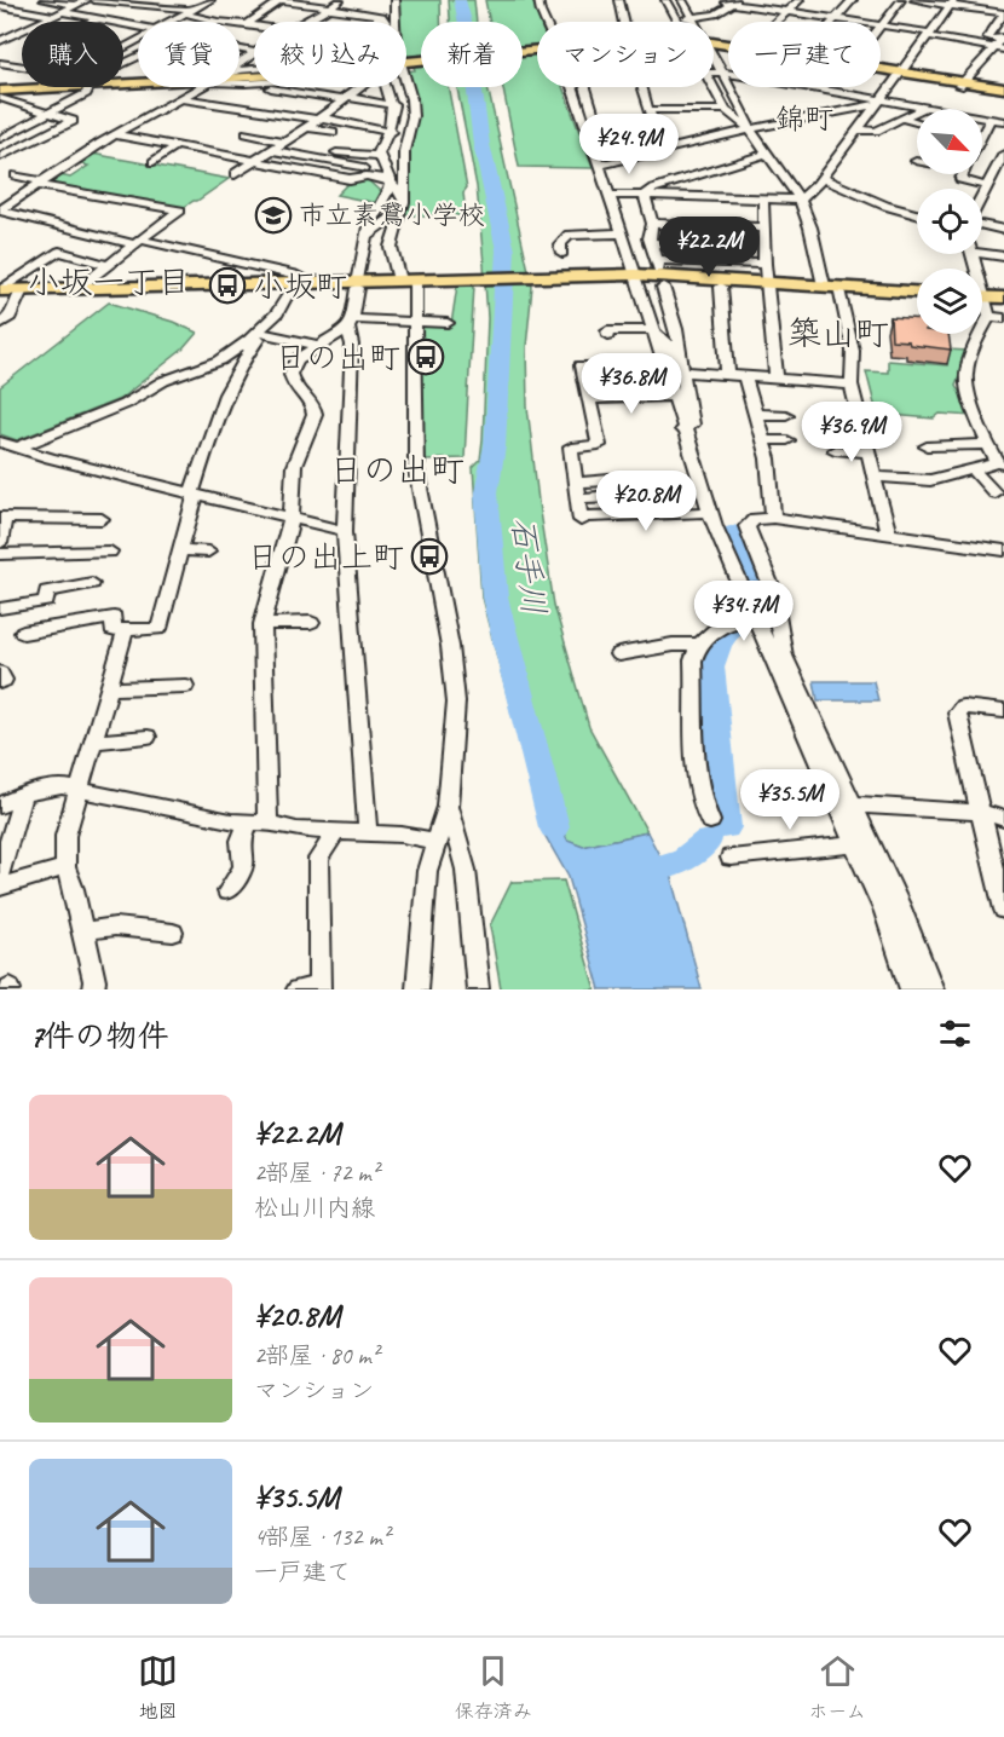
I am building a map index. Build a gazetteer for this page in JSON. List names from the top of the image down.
{
  "districts": [
    "錦町",
    "小坂一丁目",
    "築山町",
    "日の出町"
  ],
  "water": ["石手川"],
  "places": {
    "school or university": ["市立素鵞小学校"],
    "bus stop": ["小坂町", "日の出町", "日の出上町"]
  },
  "north": "bottom right",
  "page": {
    "chip": [
      "購入",
      "賃貸",
      "絞り込み",
      "新着",
      "マンション",
      "一戸建て"
    ],
    "price": [
      "¥24.9M",
      "¥22.2M",
      "¥36.8M",
      "¥36.9M",
      "¥20.8M",
      "¥34.7M",
      "¥35.5M"
    ],
    "heading": "7件の物件",
    "list": [
      {
        "name": "¥22.2M",
        "note": "2部屋 · 72 m² · 松山川内線"
      },
      {
        "name": "¥20.8M",
        "note": "2部屋 · 80 m² · マンション"
      },
      {
        "name": "¥35.5M",
        "note": "4部屋 · 132 m² · 一戸建て"
      }
    ],
    "tabs": ["地図", "保存済み", "ホーム"]
  }
}
